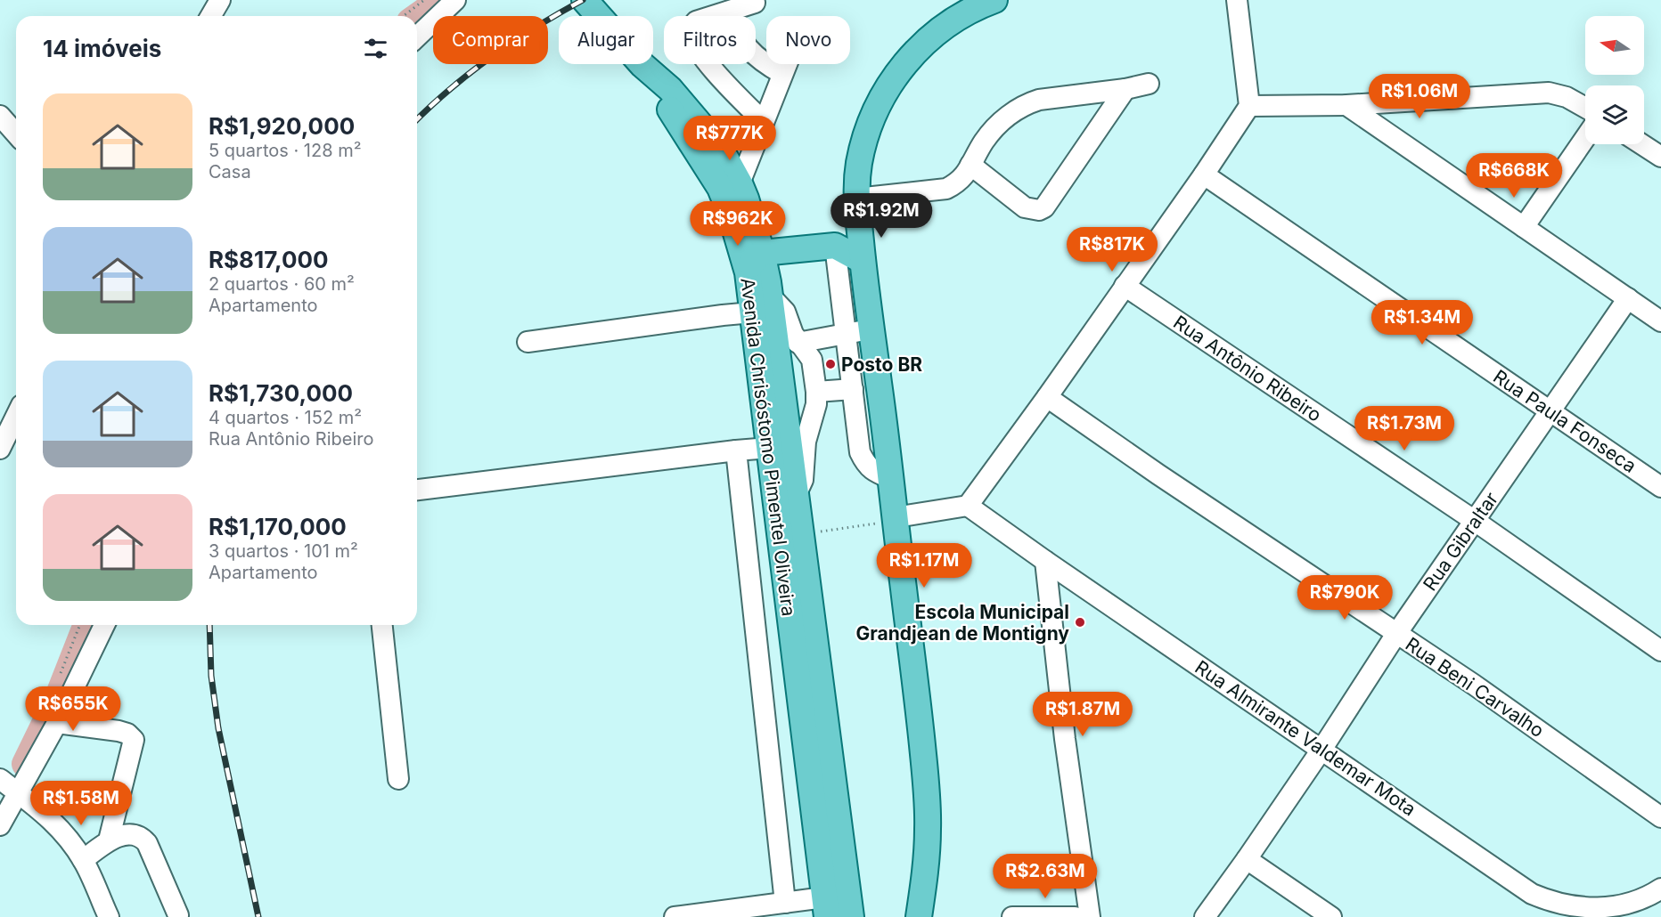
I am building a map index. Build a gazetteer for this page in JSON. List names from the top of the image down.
{
  "streets": {
    "main road": ["Avenida Chrisóstomo Pimentel Oliveira"],
    "street": [
      "Rua Antônio Ribeiro",
      "Rua Paula Fonseca",
      "Rua Gibraltar",
      "Rua Beni Carvalho",
      "Rua Almirante Valdemar Mota"
    ]
  },
  "crossings": [
    ["Rua Antônio Ribeiro", "Rua Gibraltar"],
    ["Rua Paula Fonseca", "Rua Gibraltar"],
    ["Rua Gibraltar", "Rua Beni Carvalho"],
    ["Rua Gibraltar", "Rua Almirante Valdemar Mota"]
  ],
  "places": ["Posto BR", "Escola Municipal Grandjean de Montigny"],
  "north": "left",
  "page": {
    "chip": [
      "Comprar",
      "Alugar",
      "Filtros",
      "Novo"
    ],
    "heading": "14 imóveis",
    "price": [
      "R$1.06M",
      "R$777K",
      "R$668K",
      "R$1.92M",
      "R$962K",
      "R$817K",
      "R$1.34M",
      "R$1.73M",
      "R$1.17M",
      "R$790K",
      "R$655K",
      "R$1.87M",
      "R$1.58M",
      "R$2.63M"
    ],
    "list": [
      {
        "name": "R$1,920,000",
        "note": "5 quartos · 128 m² · Casa"
      },
      {
        "name": "R$817,000",
        "note": "2 quartos · 60 m² · Apartamento"
      },
      {
        "name": "R$1,730,000",
        "note": "4 quartos · 152 m² · Rua Antônio Ribeiro"
      },
      {
        "name": "R$1,170,000",
        "note": "3 quartos · 101 m² · Apartamento"
      }
    ]
  }
}
